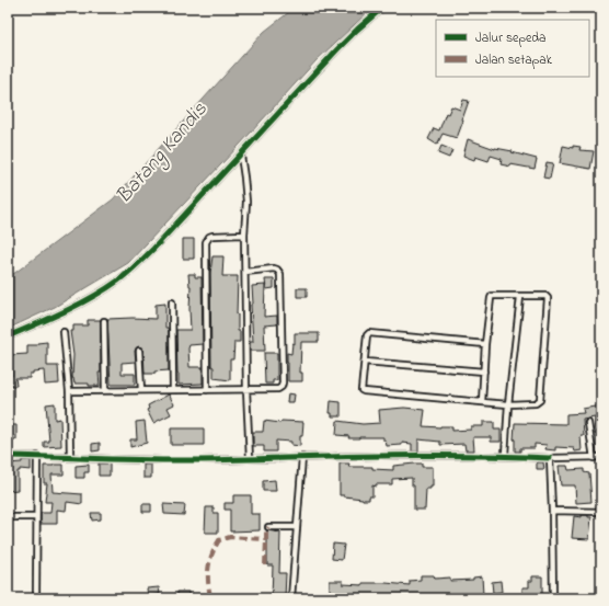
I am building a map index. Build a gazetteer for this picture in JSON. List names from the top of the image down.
{
  "water": ["Batang Kandis"],
  "legend": ["Jalur sepeda", "Jalan setapak"]
}
